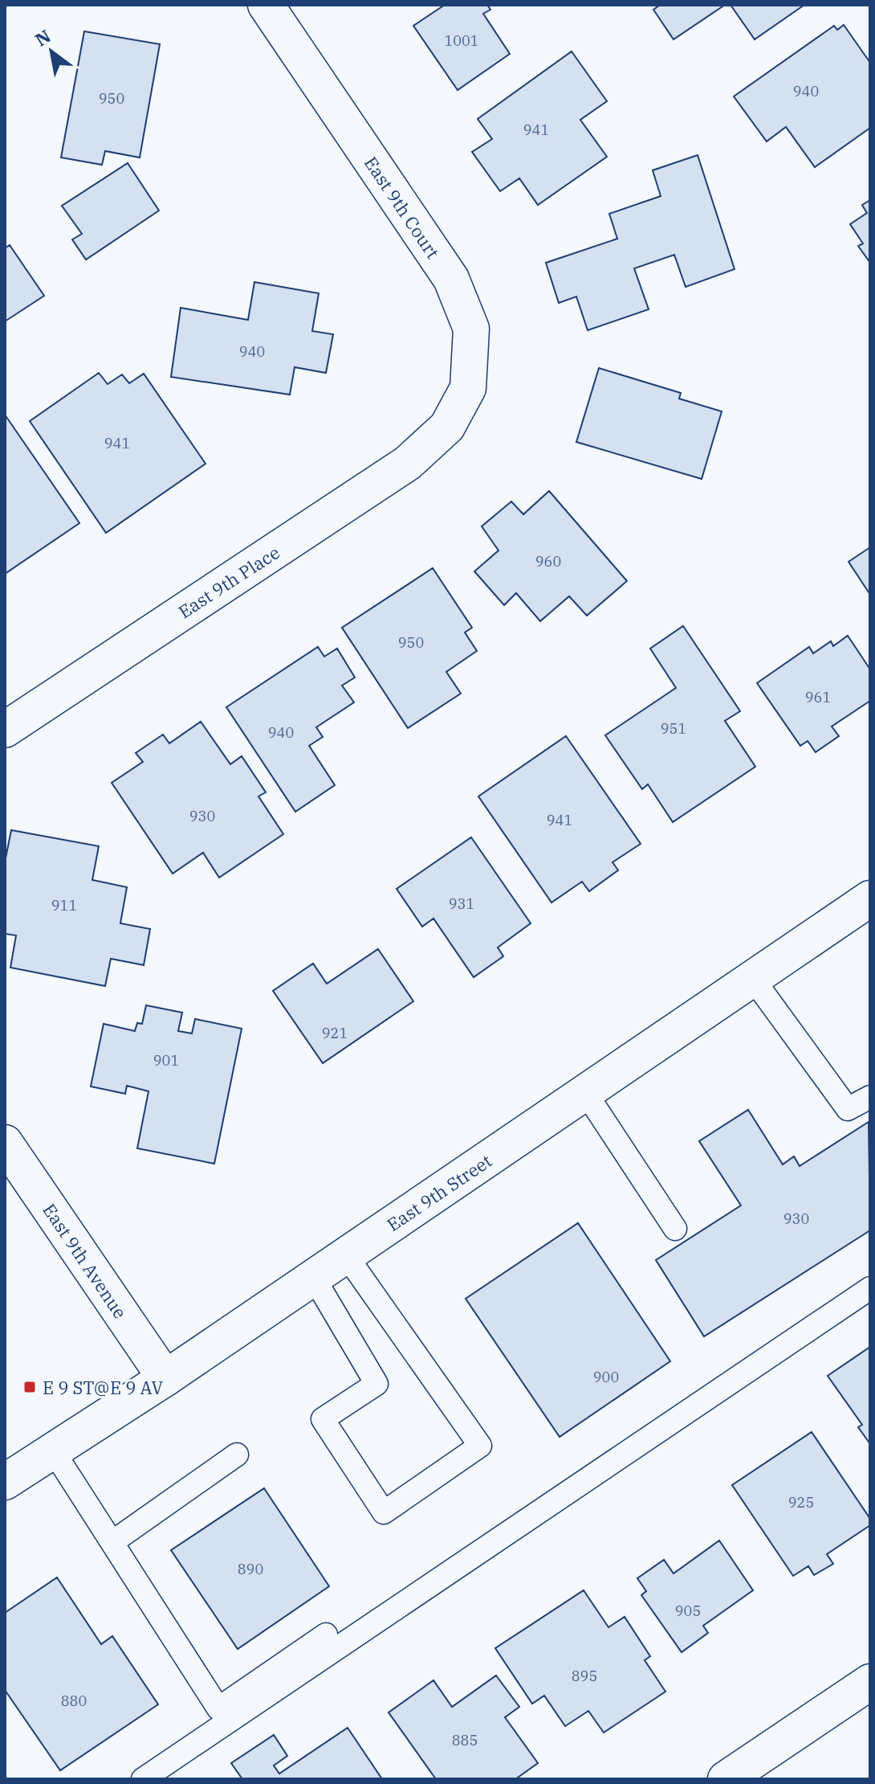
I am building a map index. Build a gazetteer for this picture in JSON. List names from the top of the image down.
{
  "streets": {
    "street": [
      "East 9th Court",
      "East 9th Place",
      "East 9th Street",
      "East 9th Avenue"
    ]
  },
  "crossings": [
    ["East 9th Court", "East 9th Place"],
    ["East 9th Street", "East 9th Avenue"]
  ],
  "places": {
    "transit": ["E 9 ST@E 9 AV"]
  },
  "house_numbers": [
    "1001",
    "940",
    "950",
    "941",
    "940",
    "941",
    "960",
    "950",
    "961",
    "951",
    "940",
    "930",
    "941",
    "931",
    "911",
    "921",
    "901",
    "930",
    "900",
    "925",
    "890",
    "905",
    "895",
    "880",
    "885"
  ],
  "north": "top left"
}
